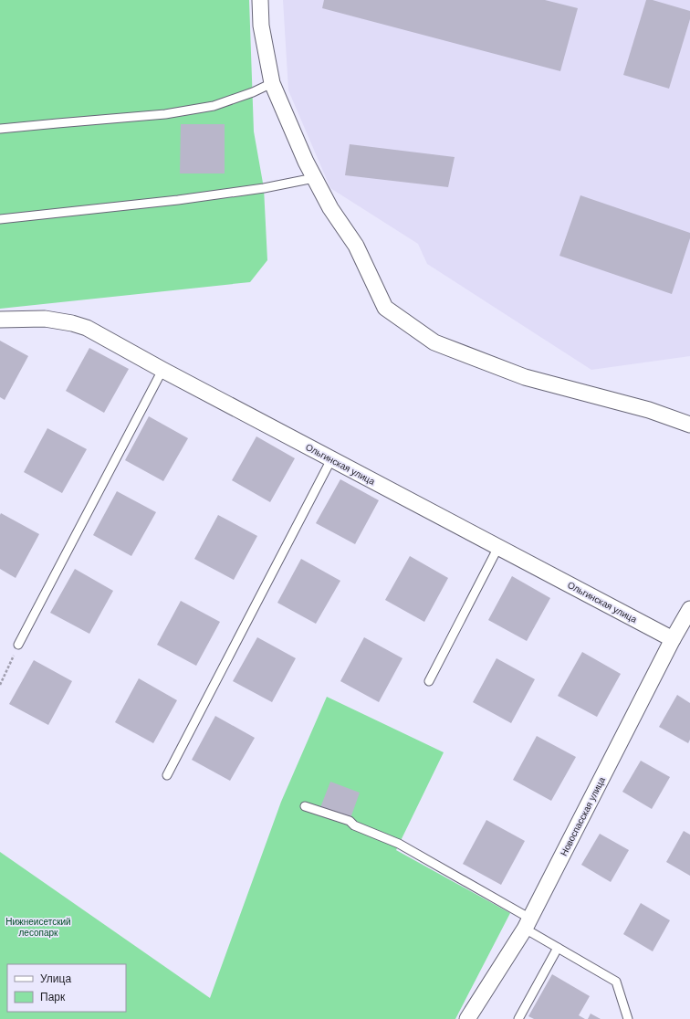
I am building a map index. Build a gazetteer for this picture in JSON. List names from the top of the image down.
{
  "streets": {
    "street": ["Ольгинская улица", "Новоспасская улица"]
  },
  "crossings": [
    ["Ольгинская улица", "Новоспасская улица"]
  ],
  "parks": ["Нижнеисетский лесопарк"],
  "legend": ["Улица", "Парк"]
}
